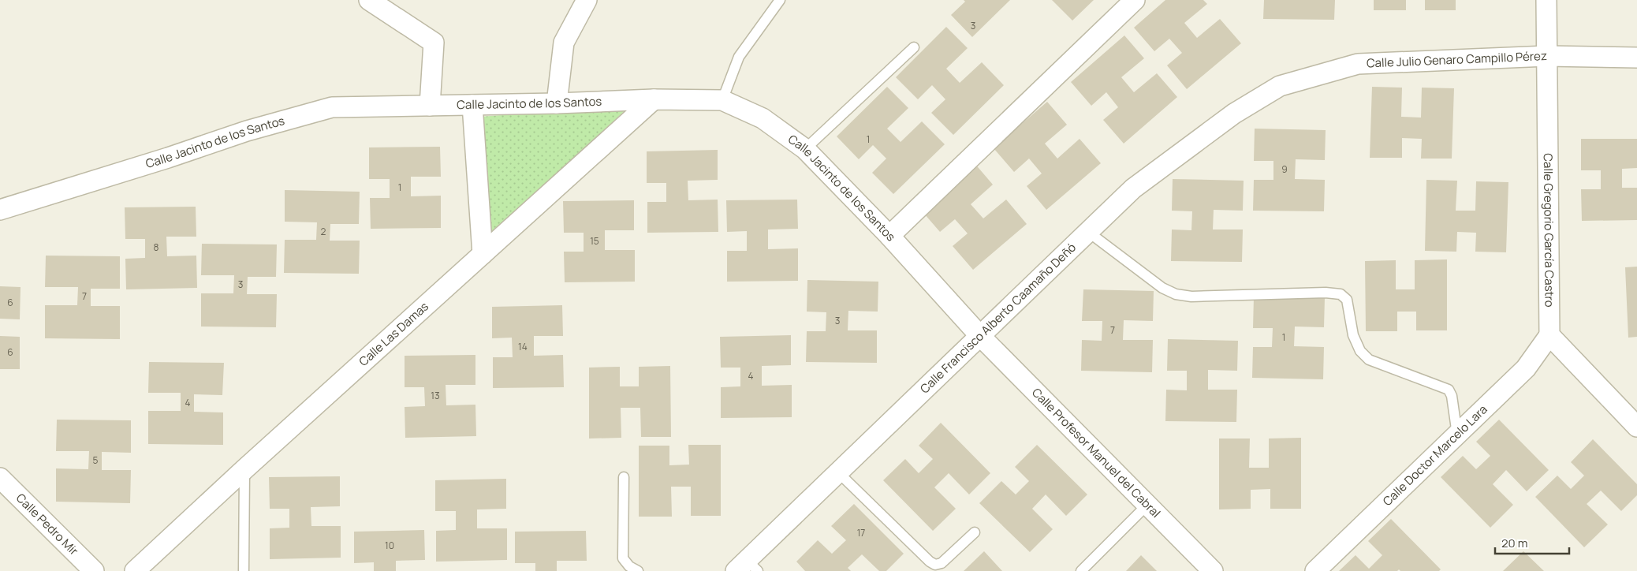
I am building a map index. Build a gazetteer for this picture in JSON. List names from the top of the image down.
{
  "streets": {
    "street": [
      "Calle Julio Genaro Campillo Pérez",
      "Calle Jacinto de los Santos",
      "Calle Gregorio García Castro",
      "Calle Francisco Alberto Caamaño Deñó",
      "Calle Las Damas",
      "Calle Profesor Manuel del Cabral",
      "Calle Doctor Marcelo Lara",
      "Calle Pedro Mir"
    ]
  },
  "crossings": [
    ["Calle Julio Genaro Campillo Pérez", "Calle Gregorio García Castro"],
    ["Calle Julio Genaro Campillo Pérez", "Calle Francisco Alberto Caamaño Deñó"],
    ["Calle Jacinto de los Santos", "Calle Francisco Alberto Caamaño Deñó"],
    ["Calle Jacinto de los Santos", "Calle Las Damas"],
    ["Calle Jacinto de los Santos", "Calle Profesor Manuel del Cabral"],
    ["Calle Gregorio García Castro", "Calle Doctor Marcelo Lara"],
    ["Calle Francisco Alberto Caamaño Deñó", "Calle Profesor Manuel del Cabral"]
  ],
  "house_numbers": [
    "3",
    "1",
    "9",
    "1",
    "2",
    "15",
    "8",
    "3",
    "7",
    "6",
    "3",
    "7",
    "1",
    "14",
    "6",
    "4",
    "13",
    "4",
    "5",
    "17",
    "10"
  ],
  "scale_bar": "20 m"
}
